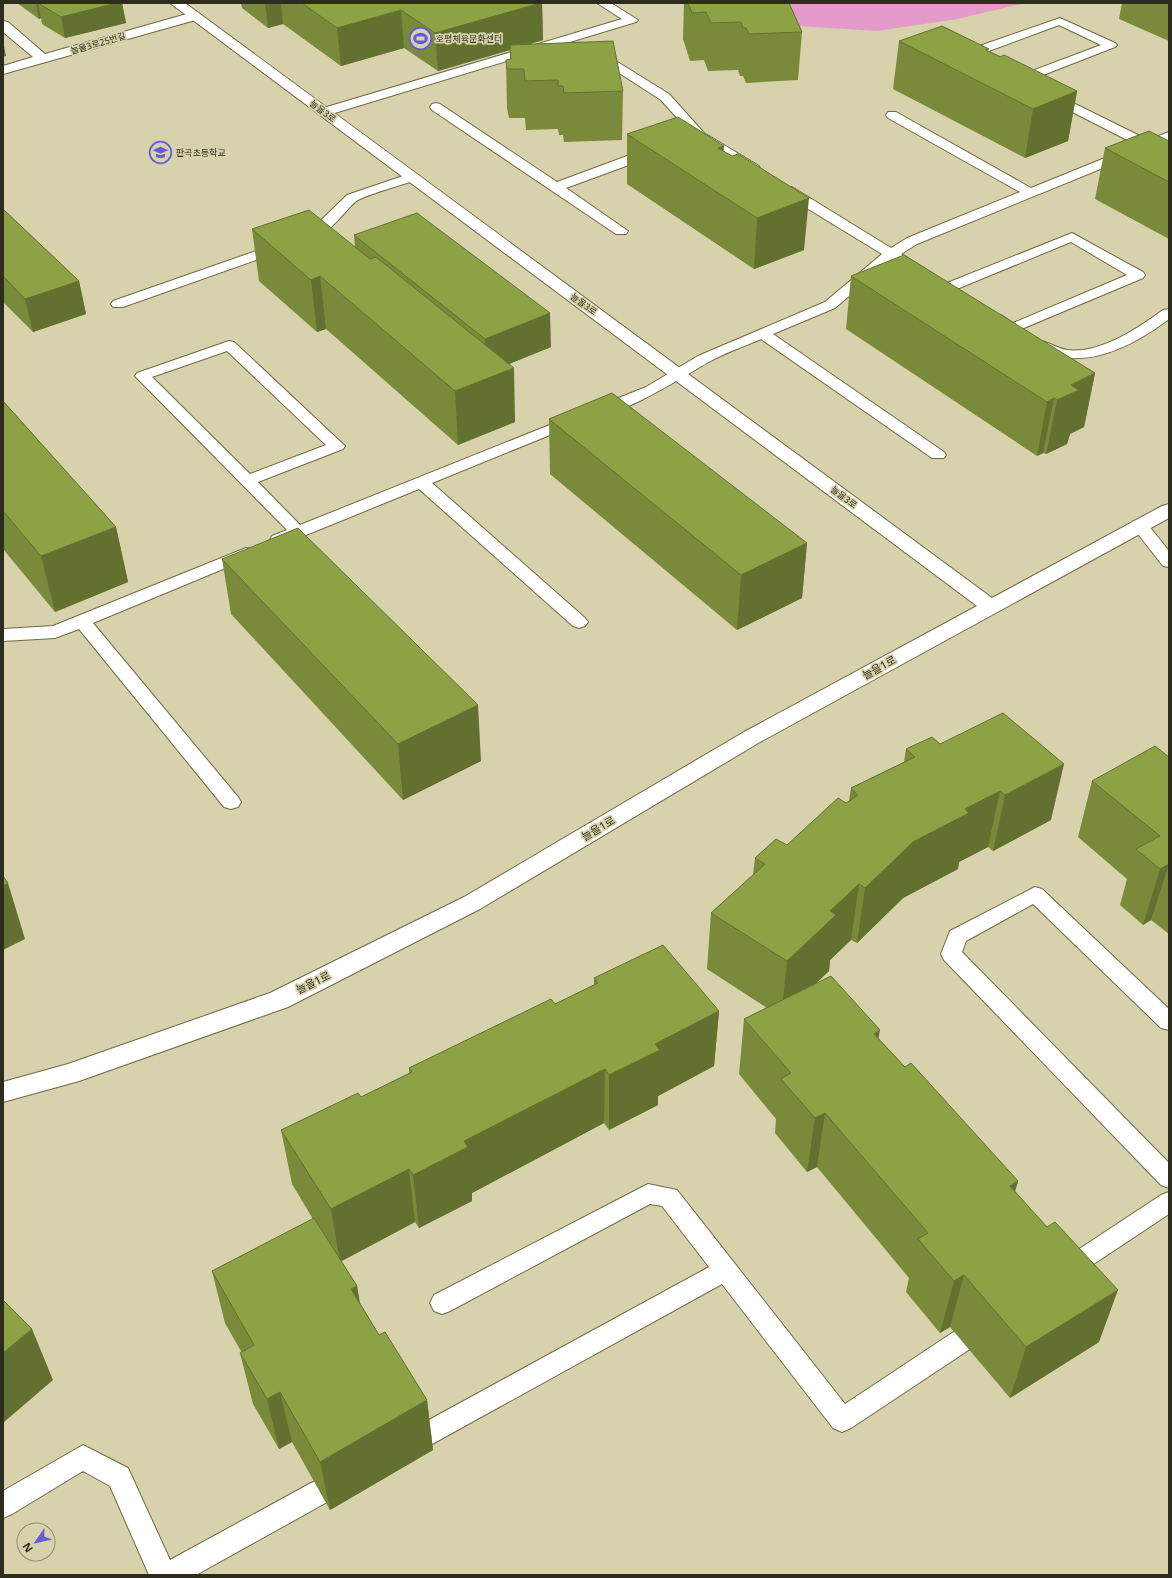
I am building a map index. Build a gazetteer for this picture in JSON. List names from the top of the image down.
{
  "streets": {
    "street": ["늘을3로25번길", "늘을3로", "늘을1로"]
  },
  "crossings": [
    ["늘을3로25번길", "늘을3로"],
    ["늘을3로", "늘을1로"]
  ],
  "places": {
    "sports": ["호평체육문화센터"],
    "school or university": ["판곡초등학교"]
  },
  "north": "bottom left"
}
